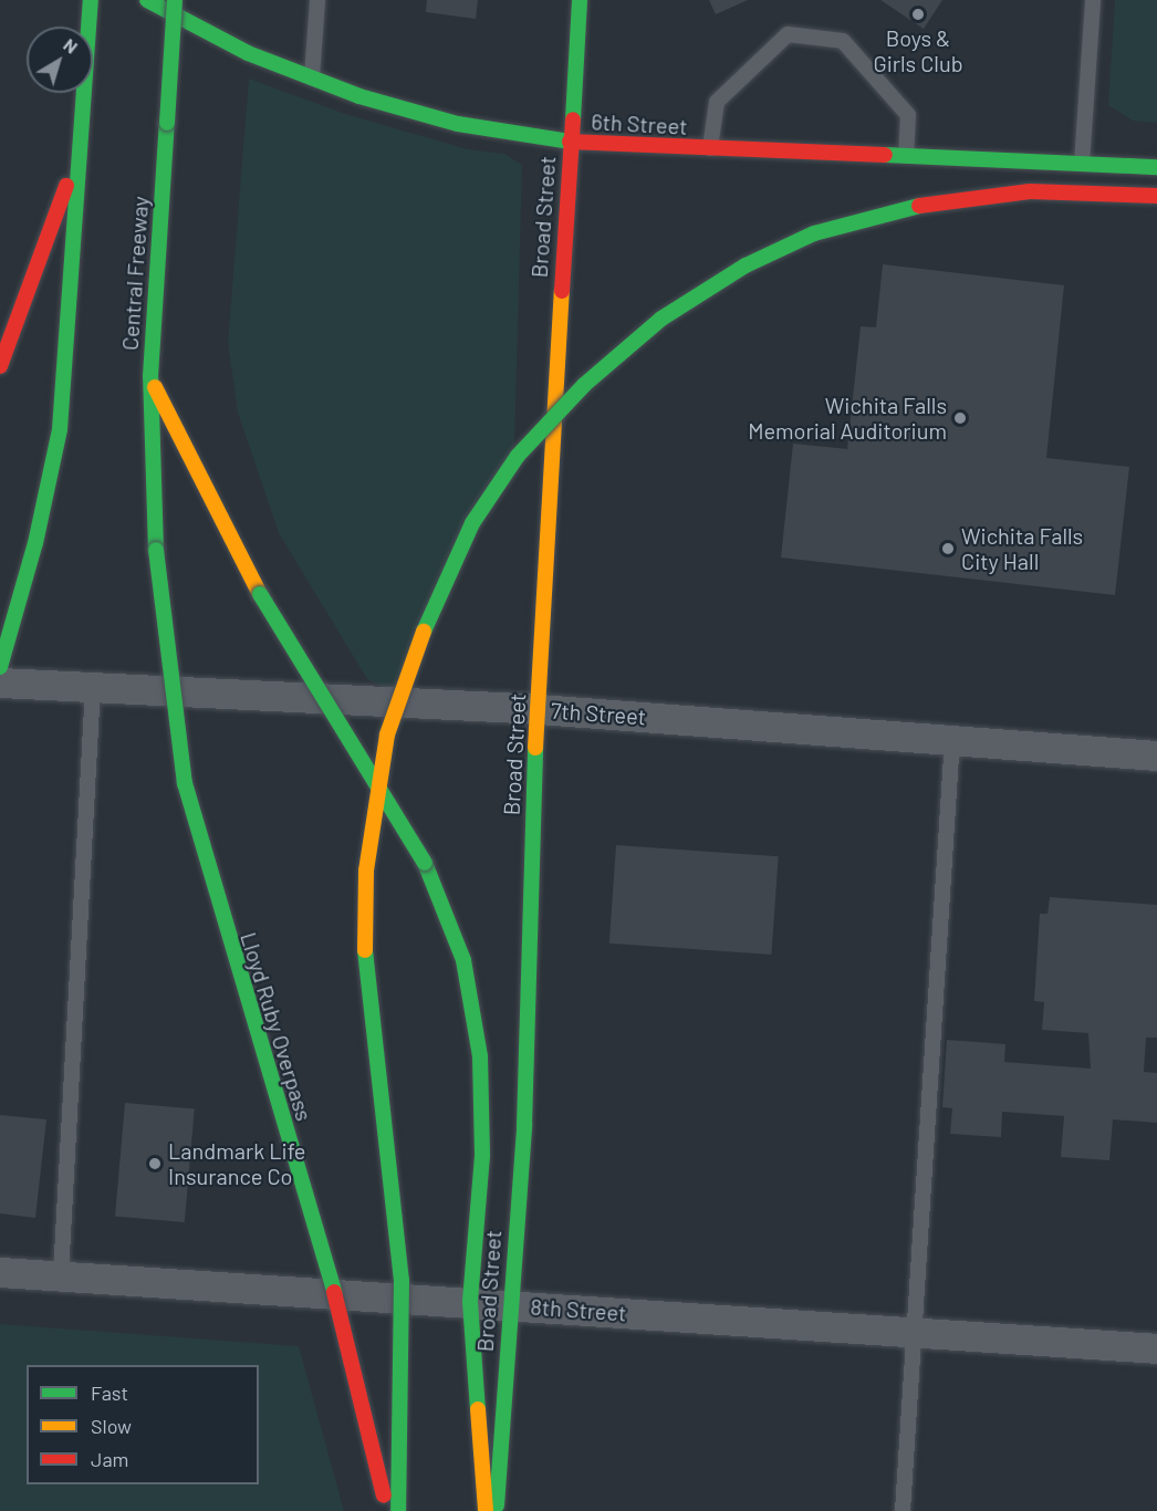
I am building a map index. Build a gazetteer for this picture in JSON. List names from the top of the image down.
{
  "streets": {
    "main road": [
      "6th Street",
      "Broad Street",
      "Central Freeway",
      "Lloyd Ruby Overpass"
    ],
    "street": ["7th Street", "8th Street"]
  },
  "crossings": [
    ["6th Street", "Broad Street"],
    ["Broad Street", "7th Street"],
    ["Broad Street", "8th Street"],
    ["Central Freeway", "Lloyd Ruby Overpass"]
  ],
  "places": [
    "Boys & Girls Club",
    "Wichita Falls Memorial Auditorium",
    "Wichita Falls City Hall",
    "Landmark Life Insurance Co"
  ],
  "legend": ["Fast", "Slow", "Jam"],
  "north": "top right"
}
